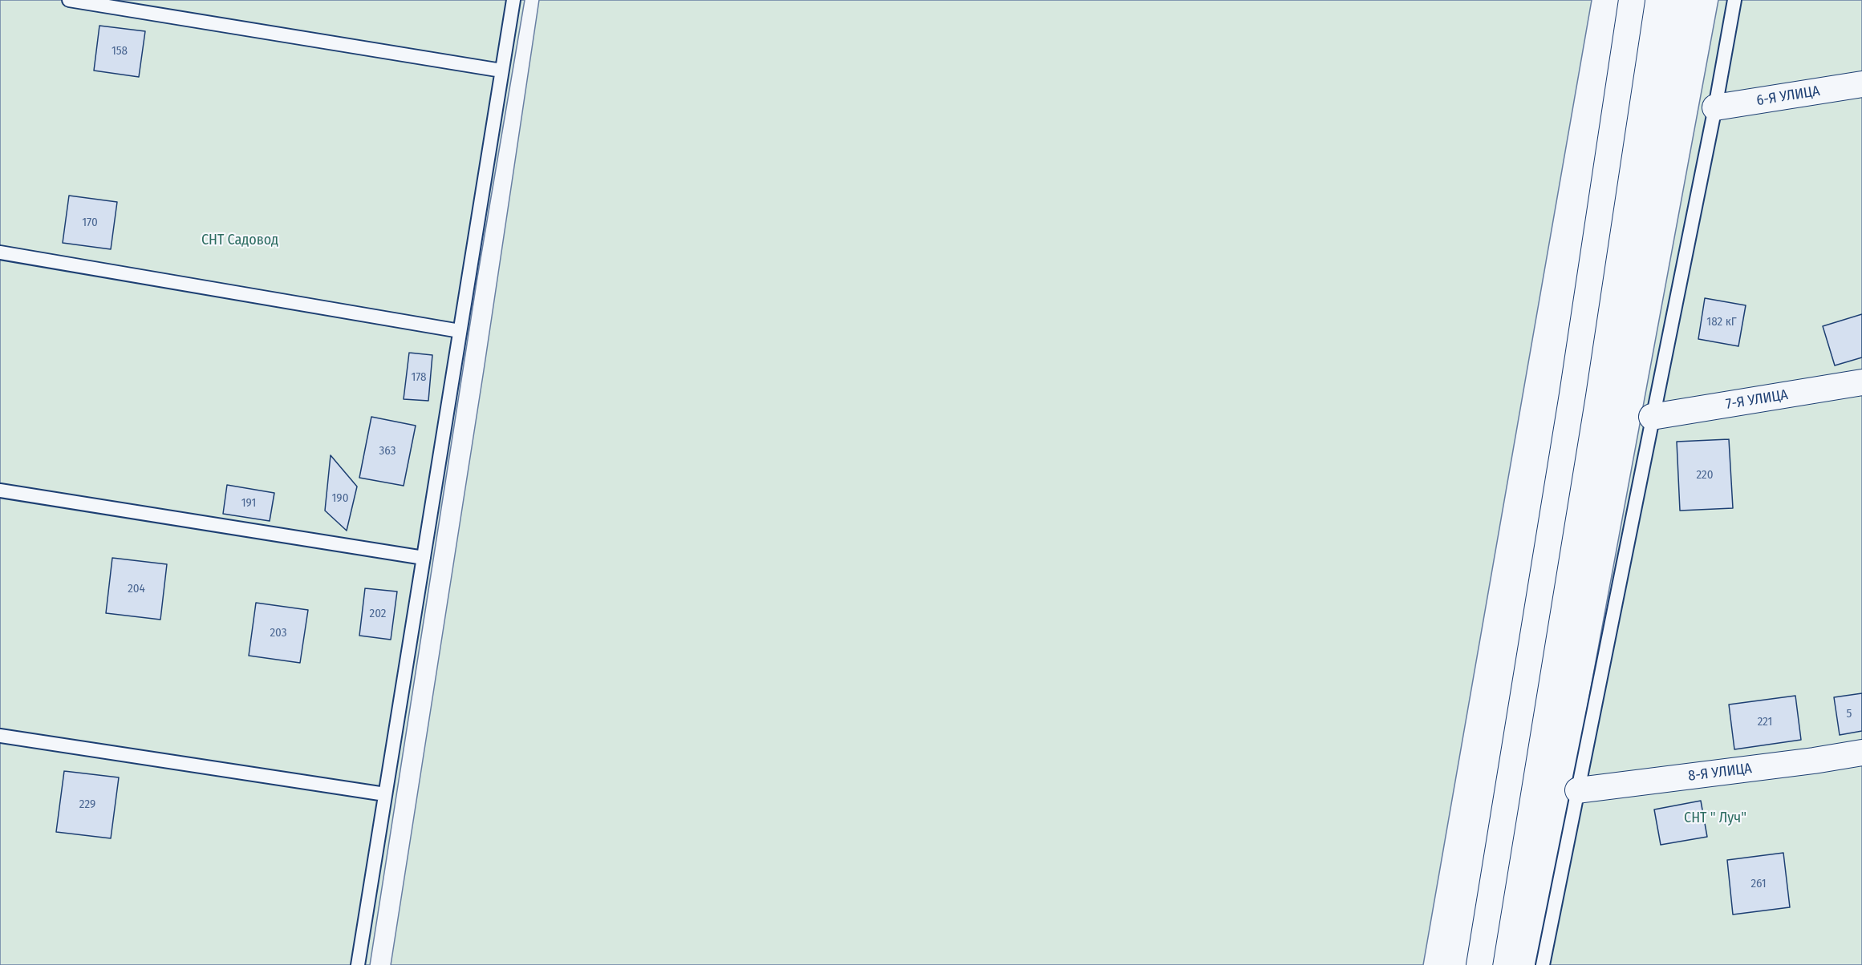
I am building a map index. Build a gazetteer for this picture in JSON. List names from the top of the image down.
{
  "streets": {
    "street": ["6-Я УЛИЦА", "7-Я УЛИЦА", "8-Я УЛИЦА"]
  },
  "parks": ["СНТ Садовод", "СНТ \" Луч\""],
  "house_numbers": [
    "158",
    "170",
    "182 кГ",
    "178",
    "363",
    "220",
    "190",
    "191",
    "204",
    "202",
    "203",
    "5",
    "221",
    "229",
    "261"
  ]
}
